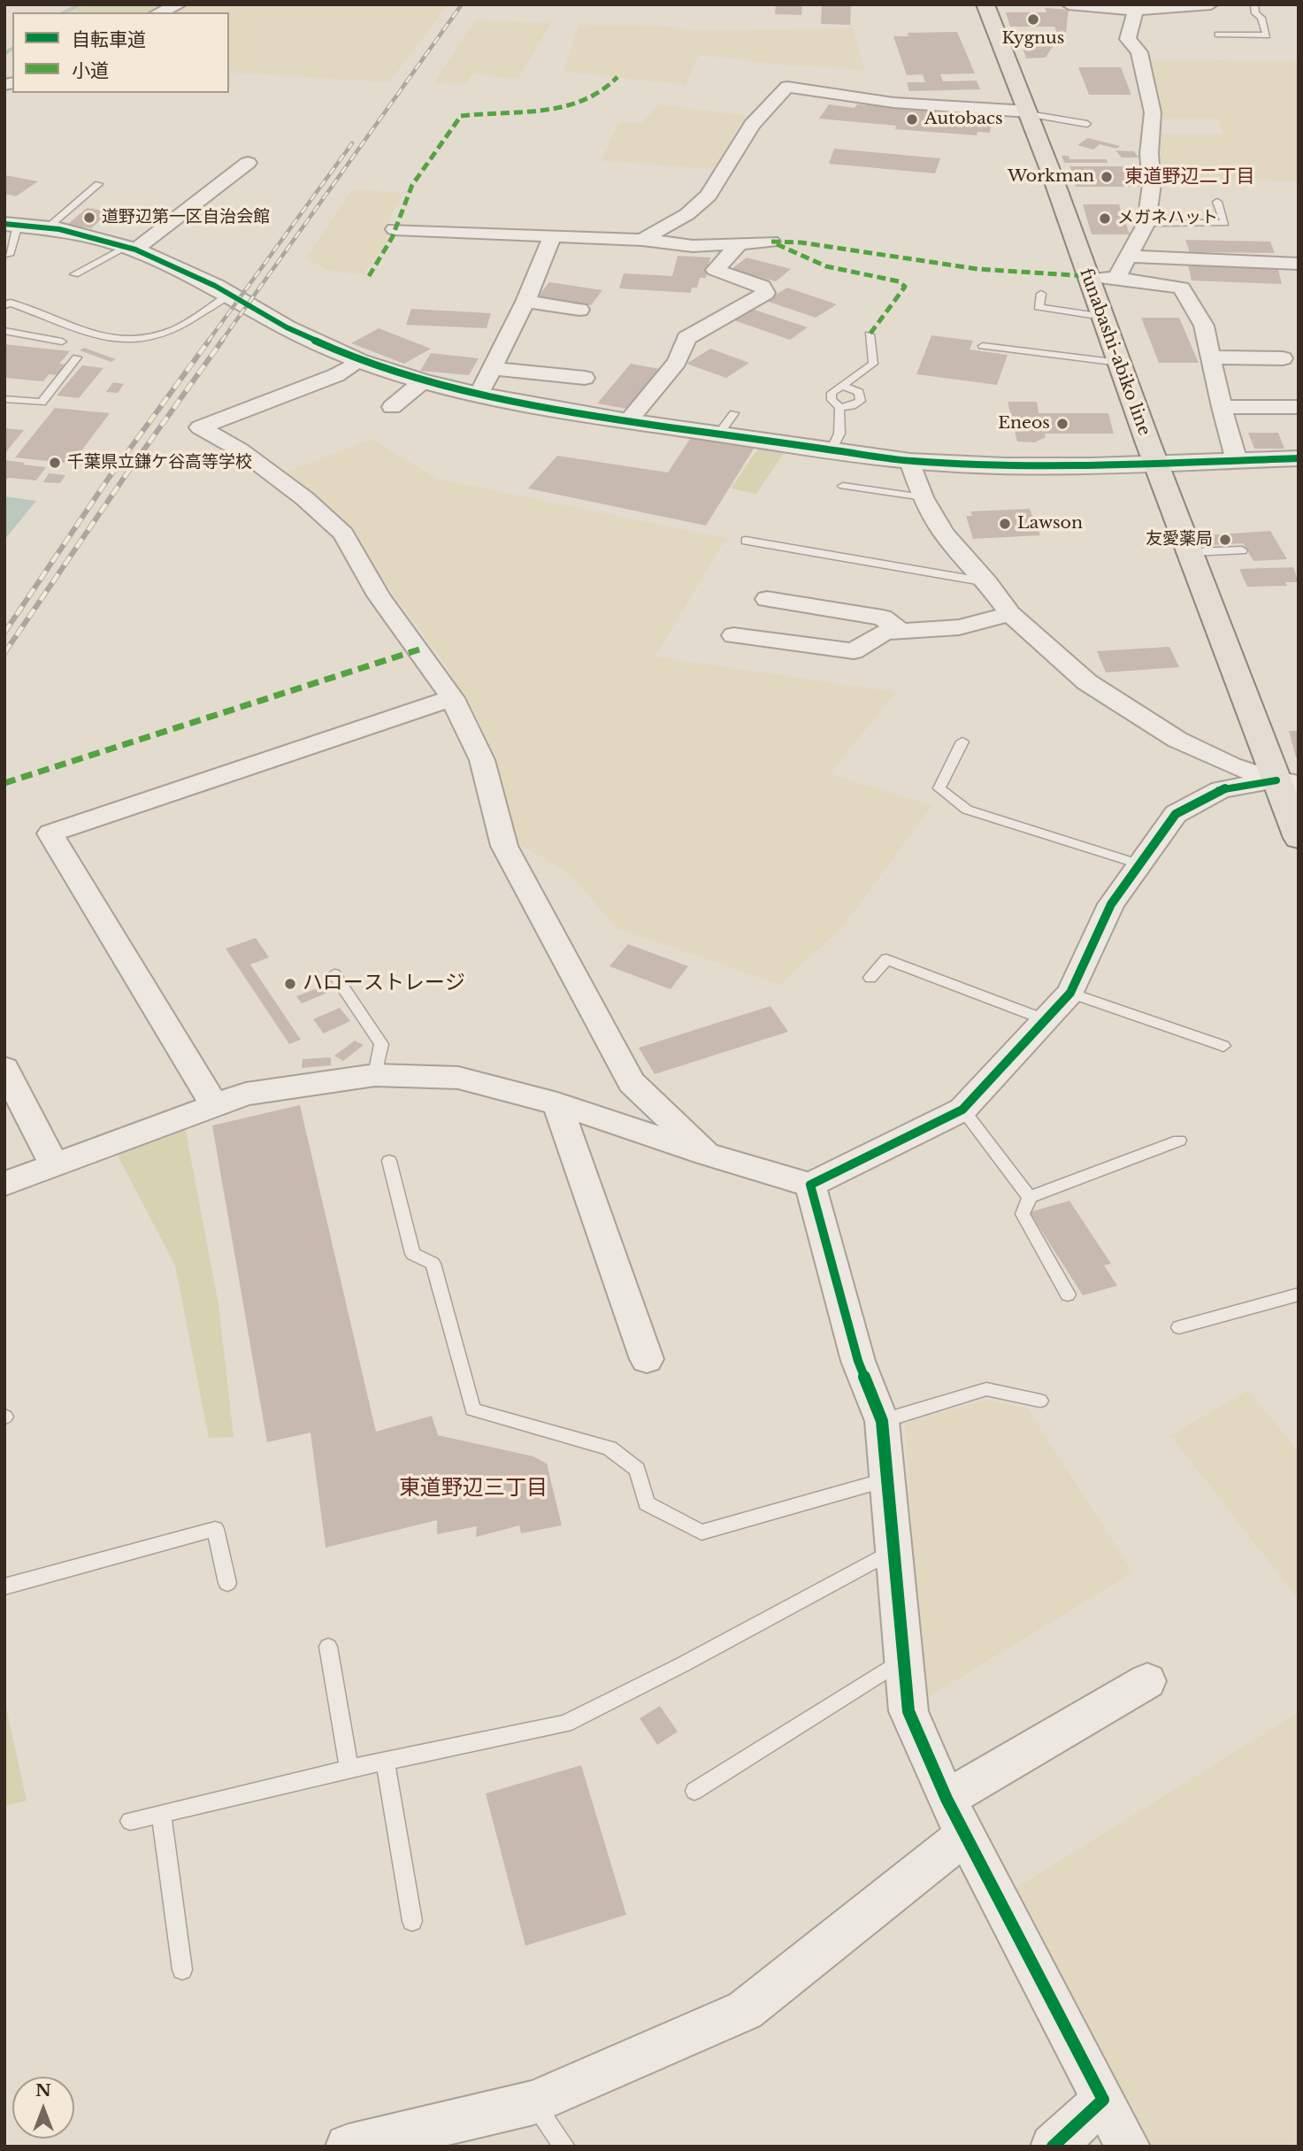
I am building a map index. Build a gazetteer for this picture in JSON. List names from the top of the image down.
{
  "streets": {
    "main road": ["funabashi-abiko line"]
  },
  "districts": ["東道野辺二丁目", "東道野辺三丁目"],
  "places": [
    "Kygnus",
    "Autobacs",
    "Workman",
    "道野辺第一区自治会館",
    "メガネハット",
    "Eneos",
    "千葉県立鎌ケ谷高等学校",
    "Lawson",
    "友愛薬局",
    "ハローストレージ"
  ],
  "legend": ["自転車道", "小道"],
  "north": "top"
}
